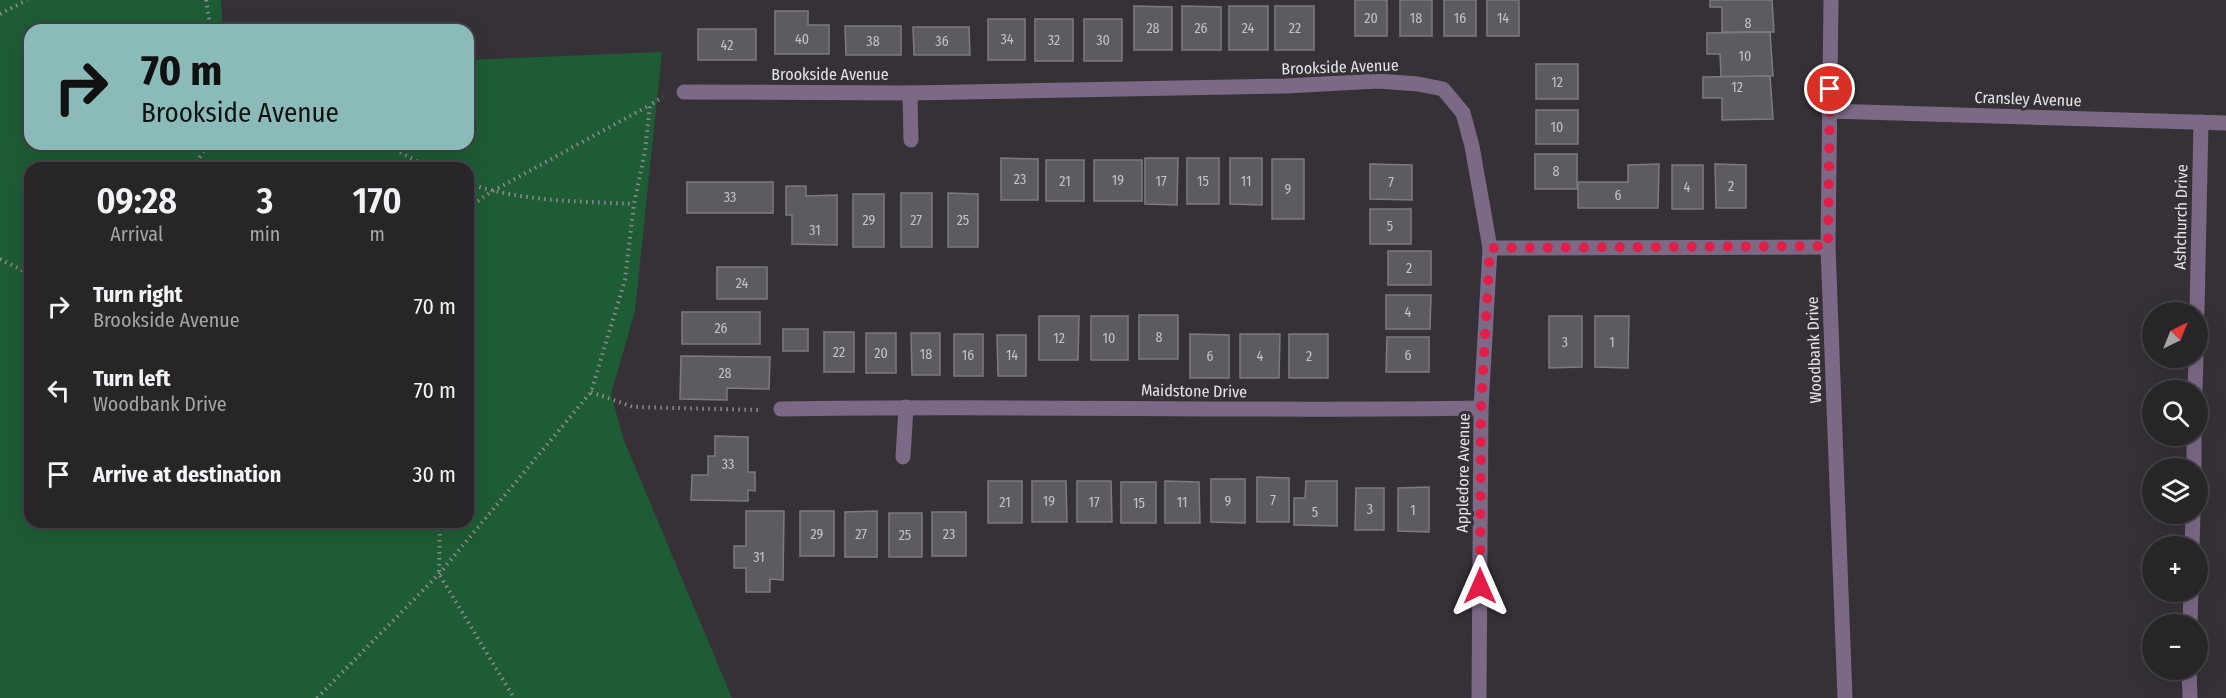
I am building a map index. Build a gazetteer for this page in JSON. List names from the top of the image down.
{
  "streets": {
    "street": [
      "Brookside Avenue",
      "Cransley Avenue",
      "Ashchurch Drive",
      "Woodbank Drive",
      "Maidstone Drive",
      "Appledore Avenue"
    ]
  },
  "crossings": [
    ["Brookside Avenue", "Appledore Avenue"],
    ["Cransley Avenue", "Ashchurch Drive"],
    ["Cransley Avenue", "Woodbank Drive"],
    ["Maidstone Drive", "Appledore Avenue"]
  ],
  "house_numbers": [
    "20",
    "18",
    "16",
    "14",
    "8",
    "28",
    "26",
    "24",
    "22",
    "40",
    "34",
    "32",
    "30",
    "38",
    "36",
    "42",
    "10",
    "12",
    "12",
    "10",
    "8",
    "23",
    "19",
    "21",
    "17",
    "15",
    "11",
    "7",
    "2",
    "4",
    "9",
    "6",
    "33",
    "29",
    "27",
    "25",
    "5",
    "31",
    "2",
    "24",
    "4",
    "26",
    "8",
    "12",
    "10",
    "3",
    "1",
    "22",
    "20",
    "18",
    "16",
    "14",
    "6",
    "6",
    "4",
    "2",
    "28",
    "33",
    "7",
    "19",
    "9",
    "21",
    "17",
    "11",
    "15",
    "3",
    "1",
    "5",
    "29",
    "27",
    "23",
    "25",
    "31"
  ],
  "north": "top right",
  "page": {
    "turn": ["70 m", "Brookside Avenue"],
    "eta": [
      "09:28",
      "Arrival",
      "3",
      "min",
      "170",
      "m"
    ],
    "list": [
      {
        "name": "Turn right",
        "note": "Brookside Avenue",
        "value": "70 m"
      },
      {
        "name": "Turn left",
        "note": "Woodbank Drive",
        "value": "70 m"
      },
      {
        "name": "Arrive at destination",
        "value": "30 m"
      }
    ],
    "map_buttons": ["+", "−"]
  }
}
